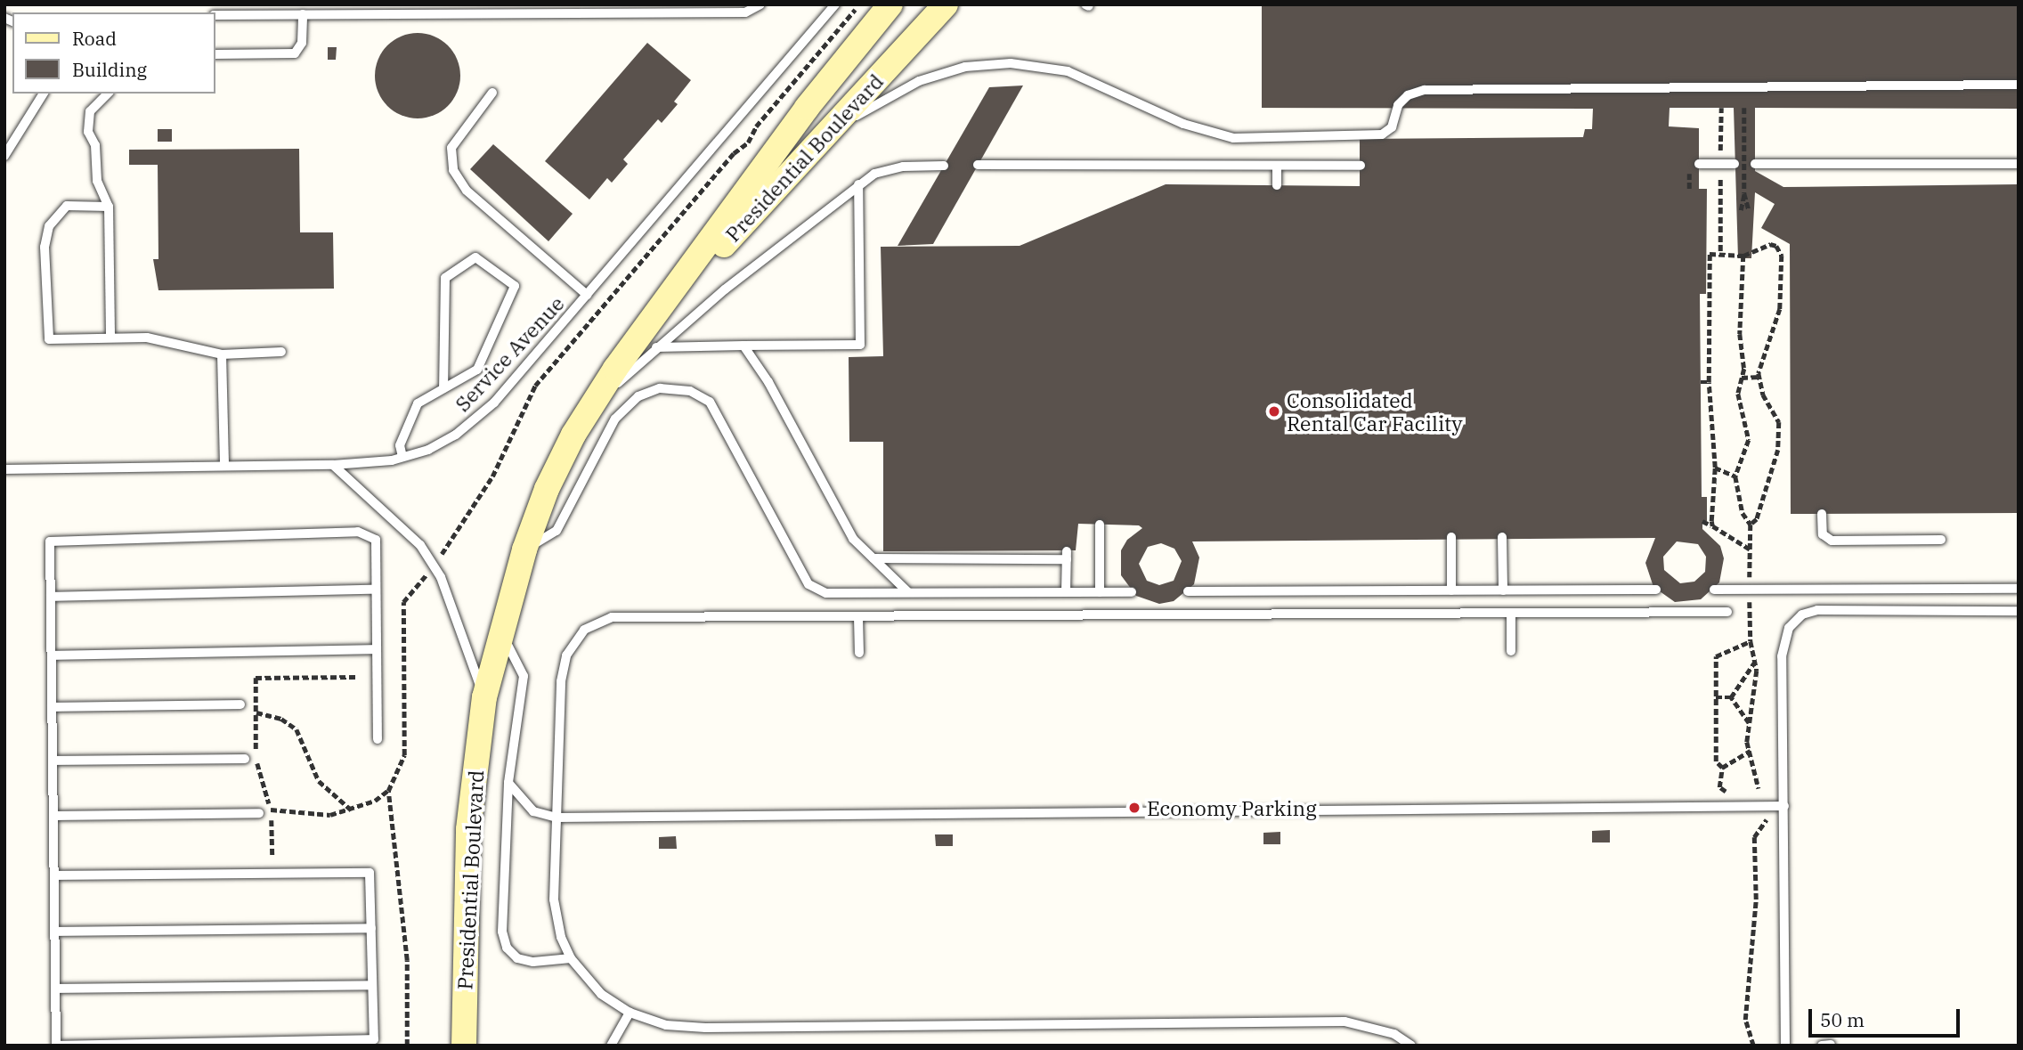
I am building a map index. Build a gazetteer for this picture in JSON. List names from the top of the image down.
{
  "streets": {
    "main road": ["Presidential Boulevard"],
    "lane": ["Service Avenue"]
  },
  "places": ["Consolidated Rental Car Facility", "Economy Parking"],
  "legend": ["Road", "Building"],
  "scale_bar": "50 m"
}
